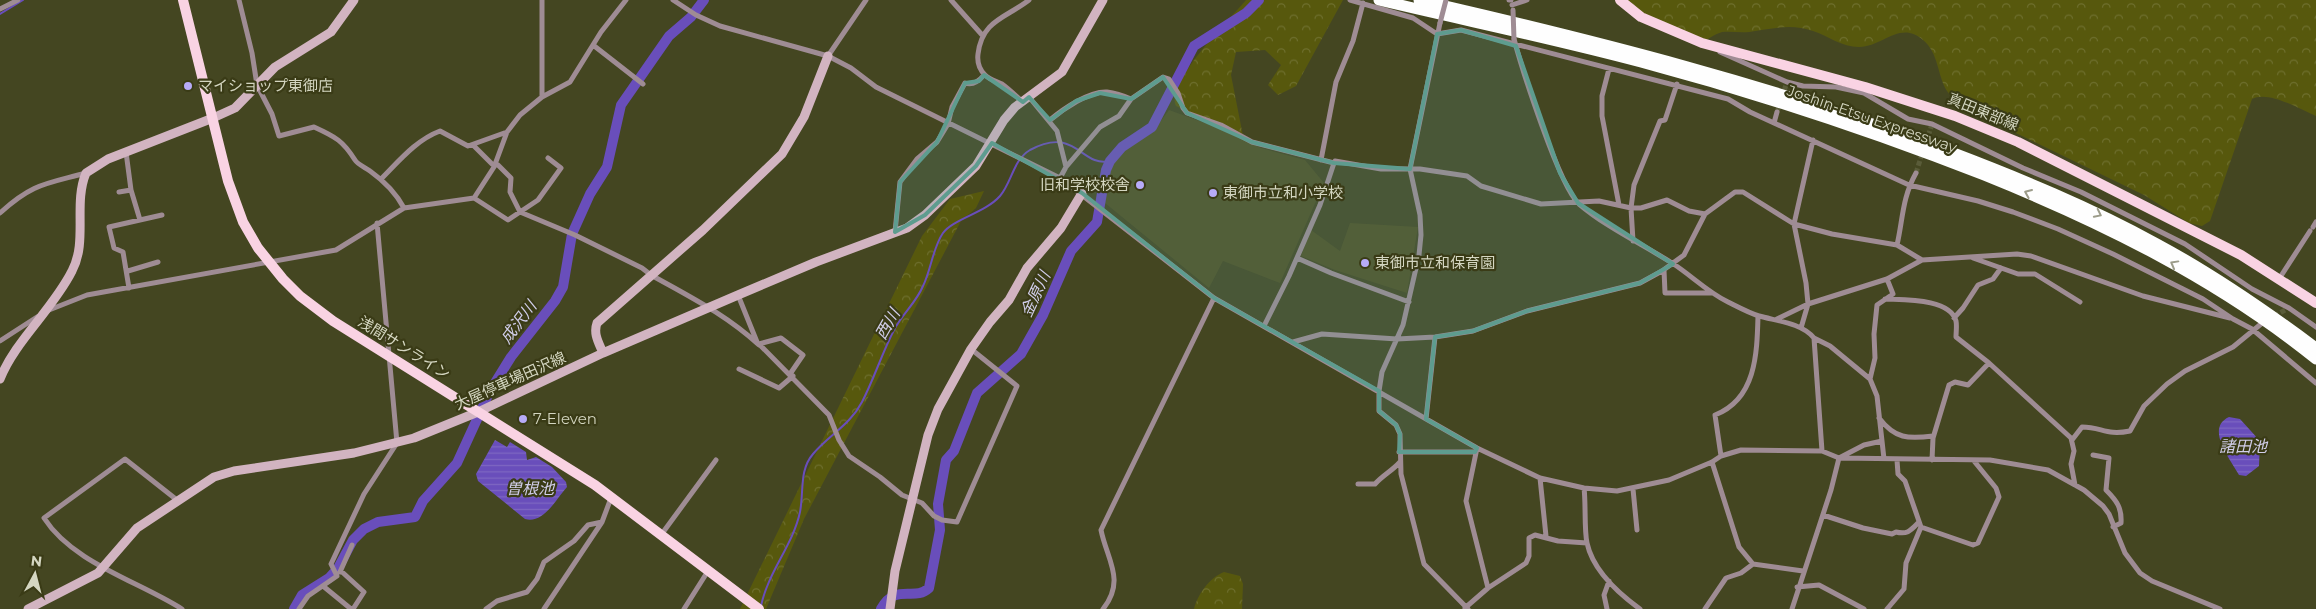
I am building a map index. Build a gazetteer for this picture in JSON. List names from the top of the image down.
{
  "streets": {
    "highway": ["Joshin-Etsu Expressway"],
    "main road": ["真田東部線", "浅間サンライン"],
    "street": ["大屋停車場田沢線"]
  },
  "crossings": [
    ["浅間サンライン", "大屋停車場田沢線"]
  ],
  "water": [
    "金原川",
    "成沢川",
    "西川",
    "諸田池",
    "曽根池"
  ],
  "places": [
    "マイショップ東御店",
    "旧和学校校舎",
    "東御市立和小学校",
    "東御市立和保育園",
    "7-Eleven"
  ],
  "north": "top"
}
